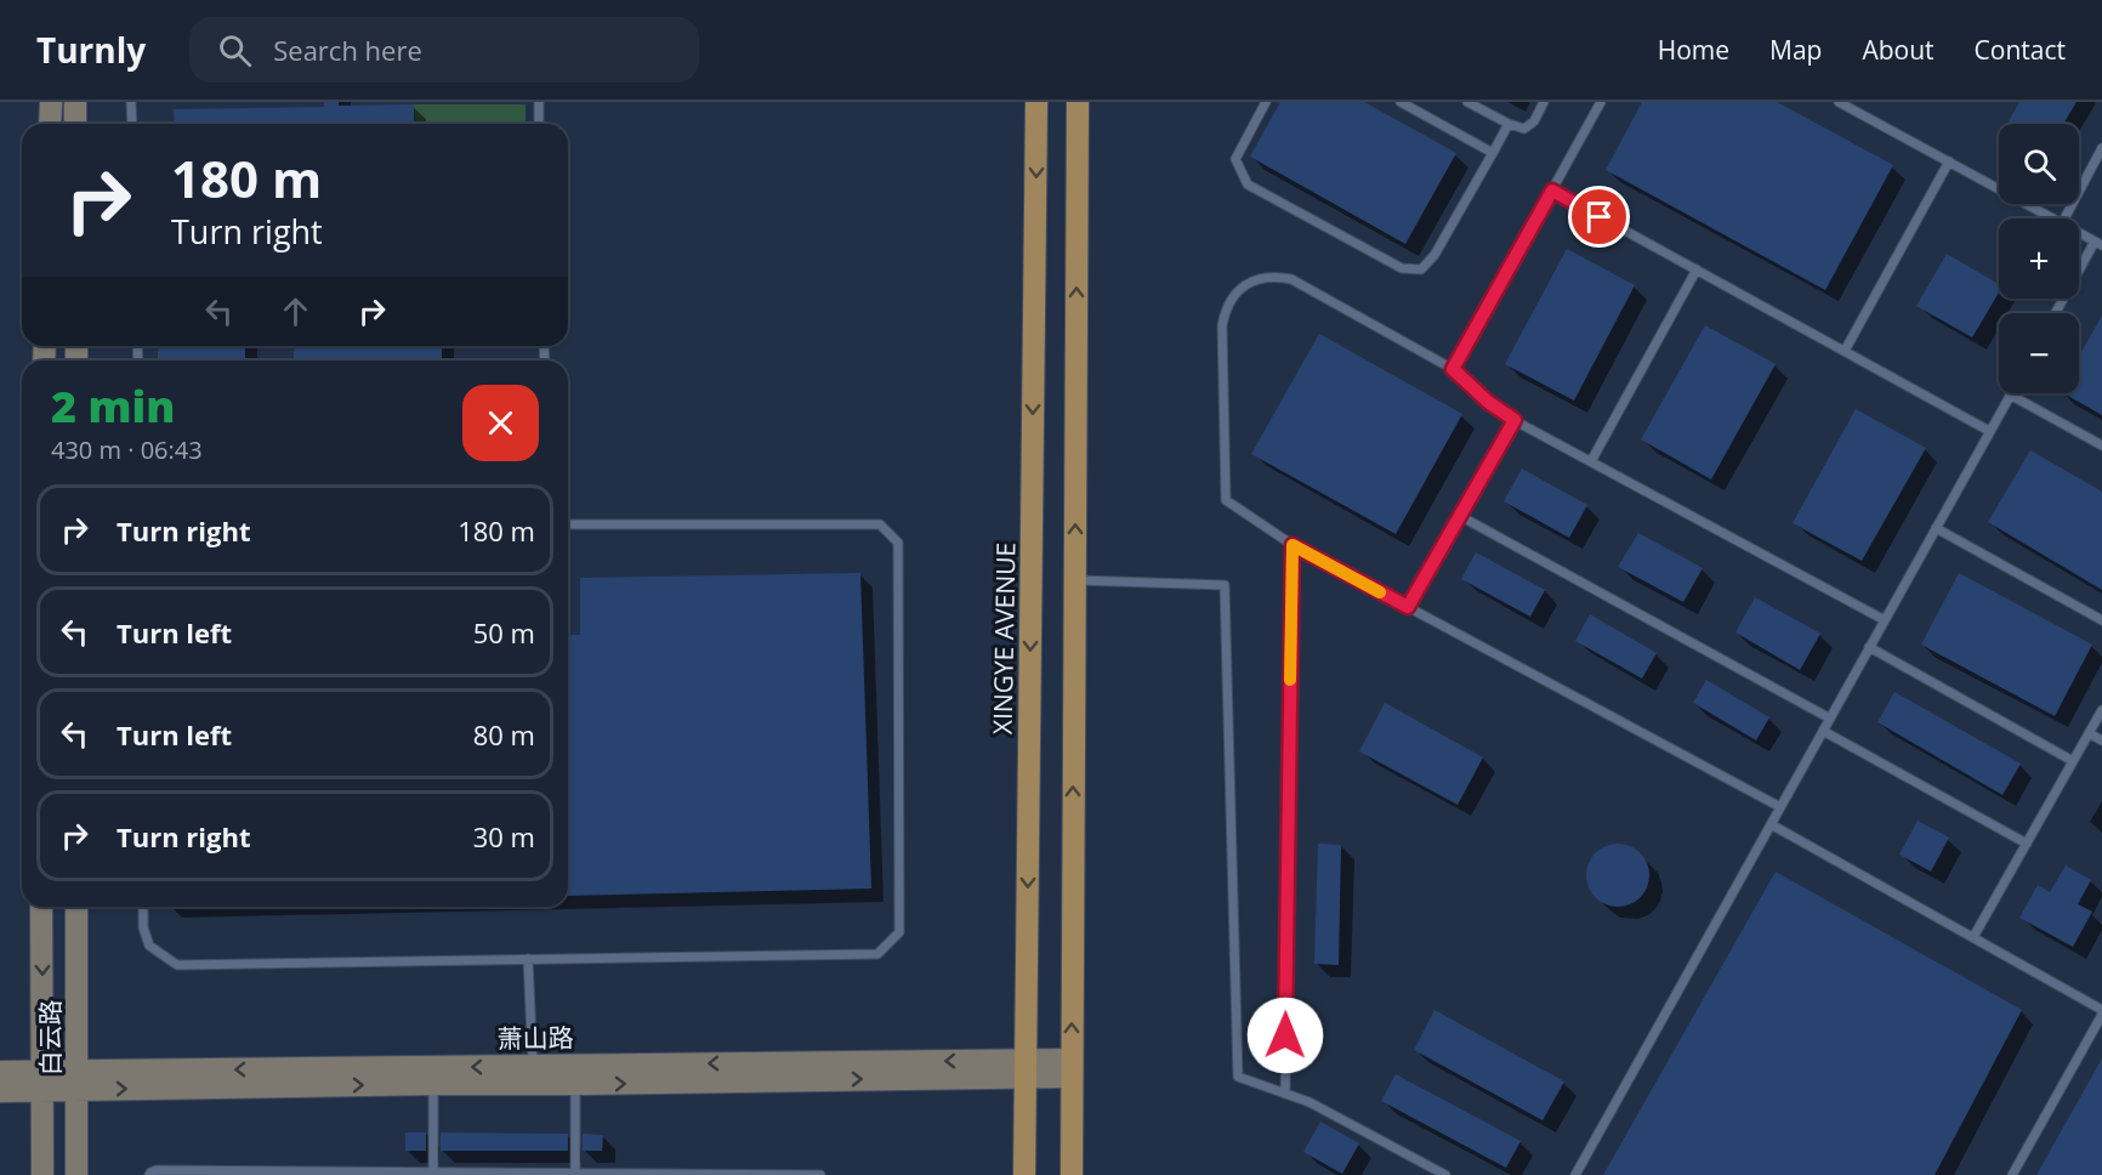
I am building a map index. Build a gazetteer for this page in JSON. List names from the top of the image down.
{
  "streets": {
    "main road": ["XINGYE AVENUE"],
    "street": ["白云路", "萧山路"]
  },
  "crossings": [
    ["XINGYE AVENUE", "萧山路"],
    ["白云路", "萧山路"]
  ],
  "page": {
    "header": "Turnly",
    "search": "Search here",
    "nav": [
      "Home",
      "Map",
      "About",
      "Contact"
    ],
    "map_buttons": ["+", "−"],
    "turn": ["180 m", "Turn right"],
    "heading": ["2 min", "430 m · 06:43"],
    "list": [
      {
        "name": "Turn right",
        "value": "180 m"
      },
      {
        "name": "Turn left",
        "value": "50 m"
      },
      {
        "name": "Turn left",
        "value": "80 m"
      },
      {
        "name": "Turn right",
        "value": "30 m"
      }
    ]
  }
}
